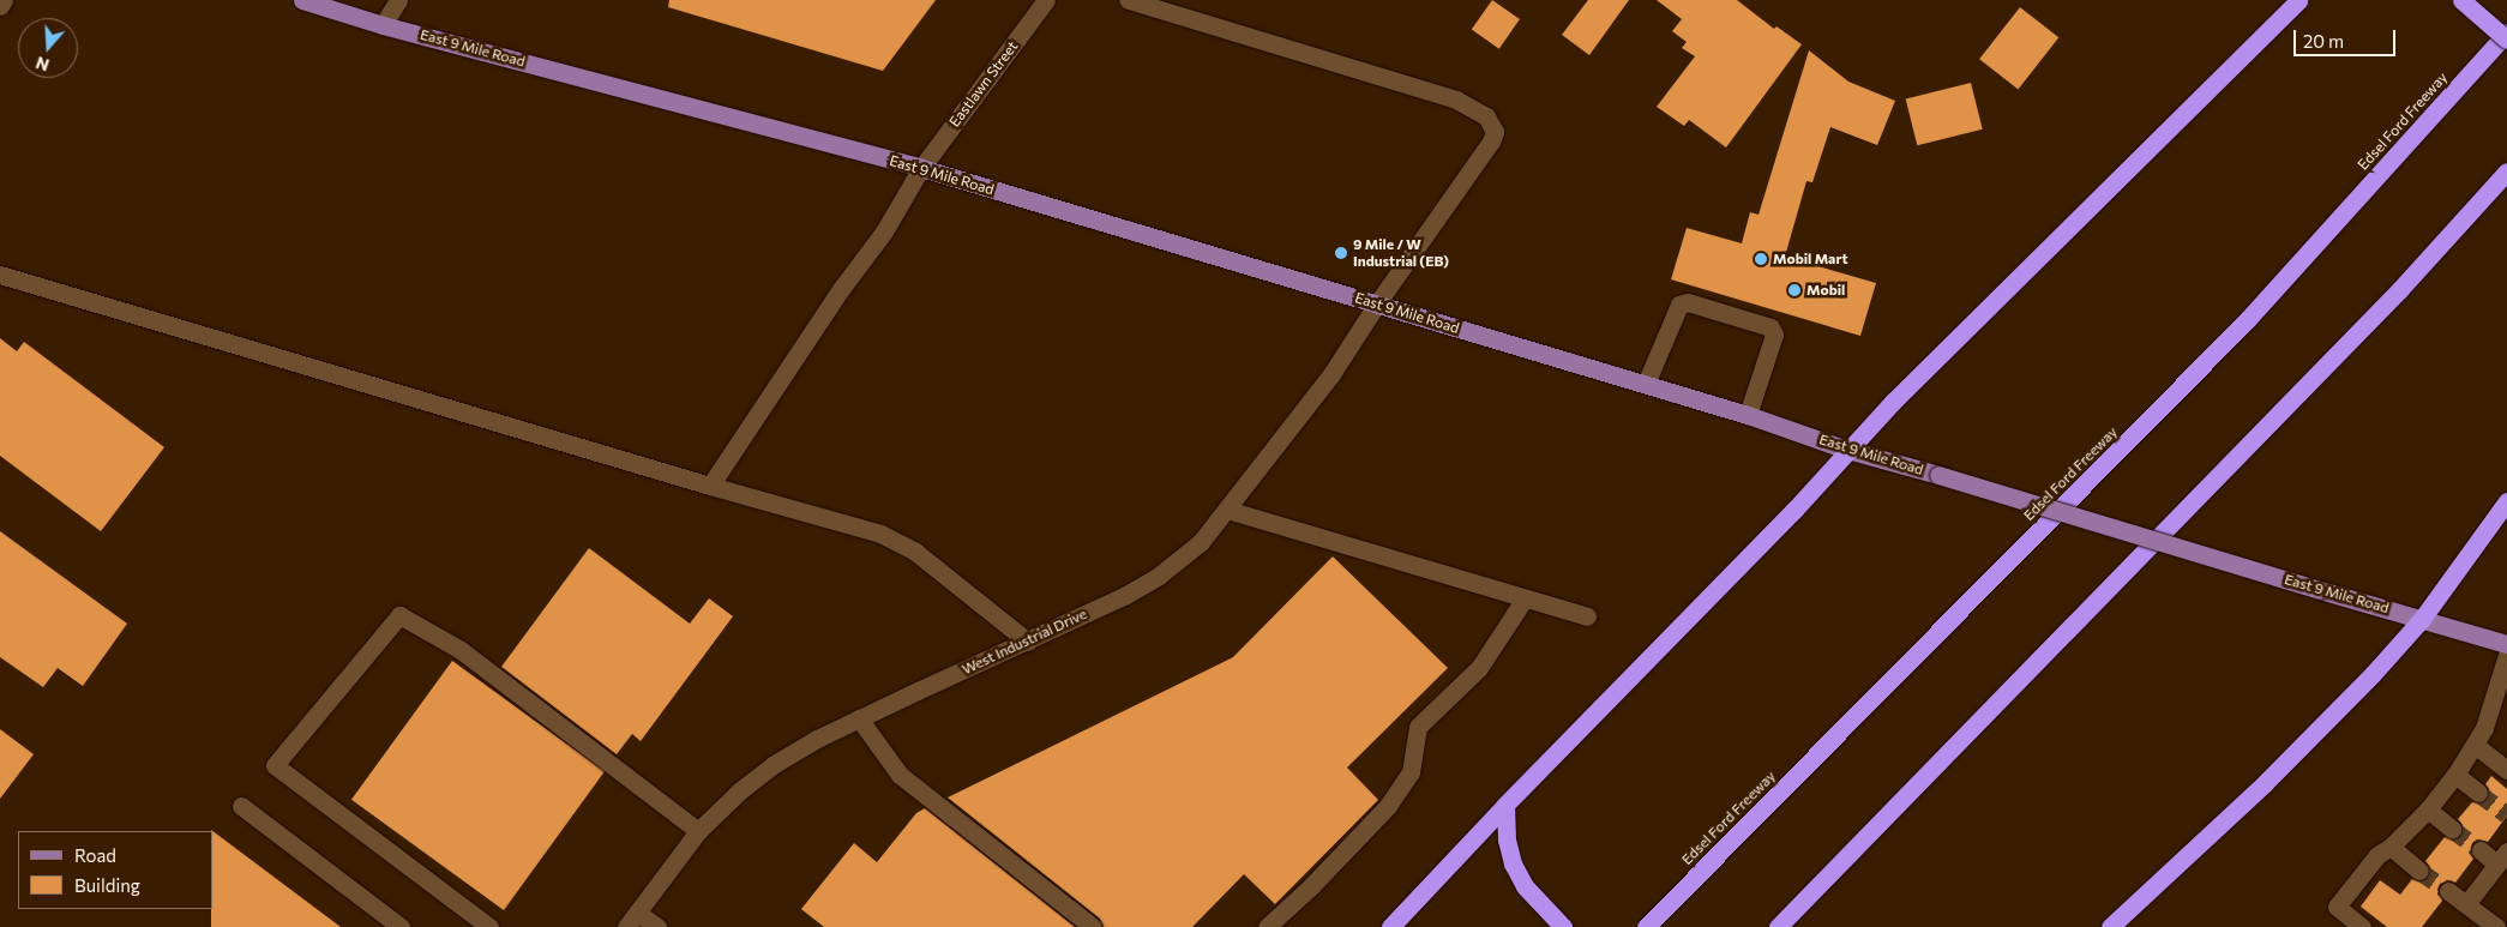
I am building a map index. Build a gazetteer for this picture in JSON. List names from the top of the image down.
{
  "streets": {
    "highway": ["Edsel Ford Freeway"],
    "main road": ["East 9 Mile Road"],
    "street": ["Eastlawn Street", "West Industrial Drive"]
  },
  "crossings": [
    ["East 9 Mile Road", "Eastlawn Street"],
    ["East 9 Mile Road", "West Industrial Drive"]
  ],
  "places": ["9 Mile / W Industrial (EB)", "Mobil Mart", "Mobil"],
  "legend": ["Road", "Building"],
  "scale_bar": "20 m",
  "north": "bottom"
}
